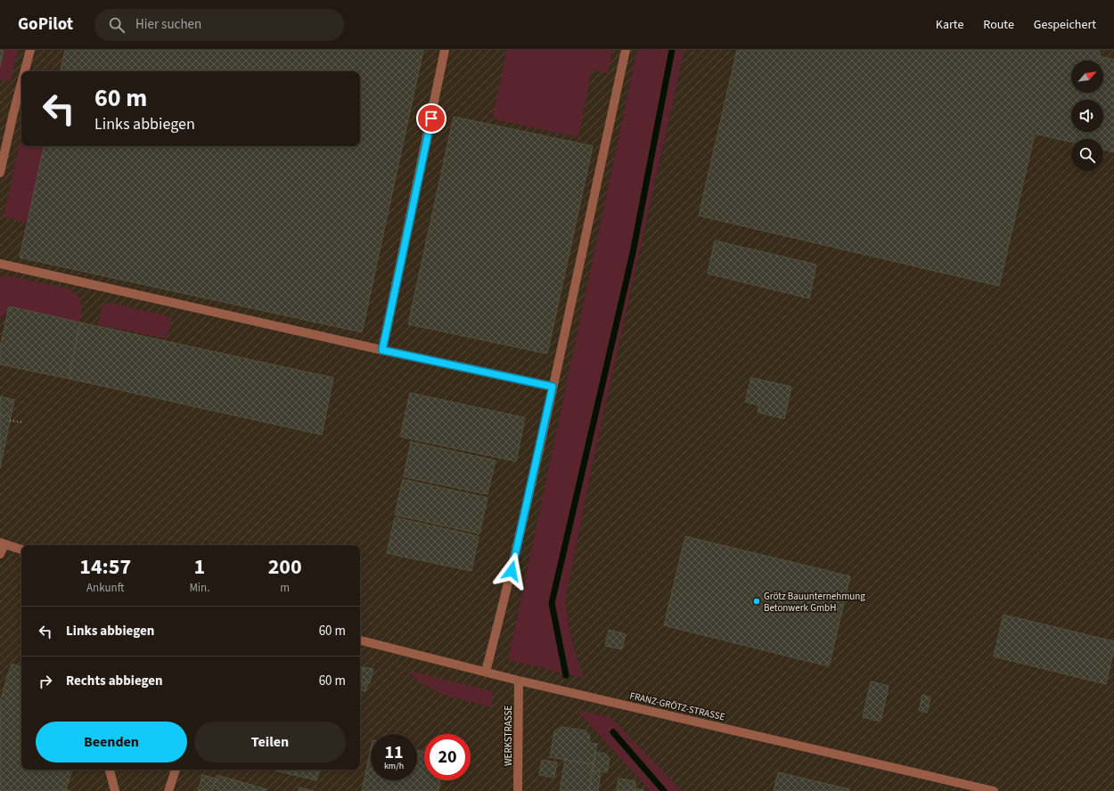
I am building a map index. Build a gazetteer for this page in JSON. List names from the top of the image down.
{
  "streets": {
    "street": ["FRANZ-GRÖTZ-STRASSE", "WERKSTRASSE"]
  },
  "crossings": [
    ["FRANZ-GRÖTZ-STRASSE", "WERKSTRASSE"]
  ],
  "places": ["Grötz Bauunternehmung Betonwerk GmbH"],
  "north": "top right",
  "page": {
    "header": "GoPilot",
    "search": "Hier suchen",
    "nav": ["Karte", "Route", "Gespeichert"],
    "turn": ["60 m", "Links abbiegen"],
    "eta": [
      "14:57",
      "Ankunft",
      "1",
      "Min.",
      "200",
      "m"
    ],
    "list": [
      {
        "name": "Links abbiegen",
        "value": "60 m"
      },
      {
        "name": "Rechts abbiegen",
        "value": "60 m"
      }
    ],
    "buttons": ["Beenden", "Teilen"],
    "speed": "11 km/h",
    "limit": "20"
  }
}
